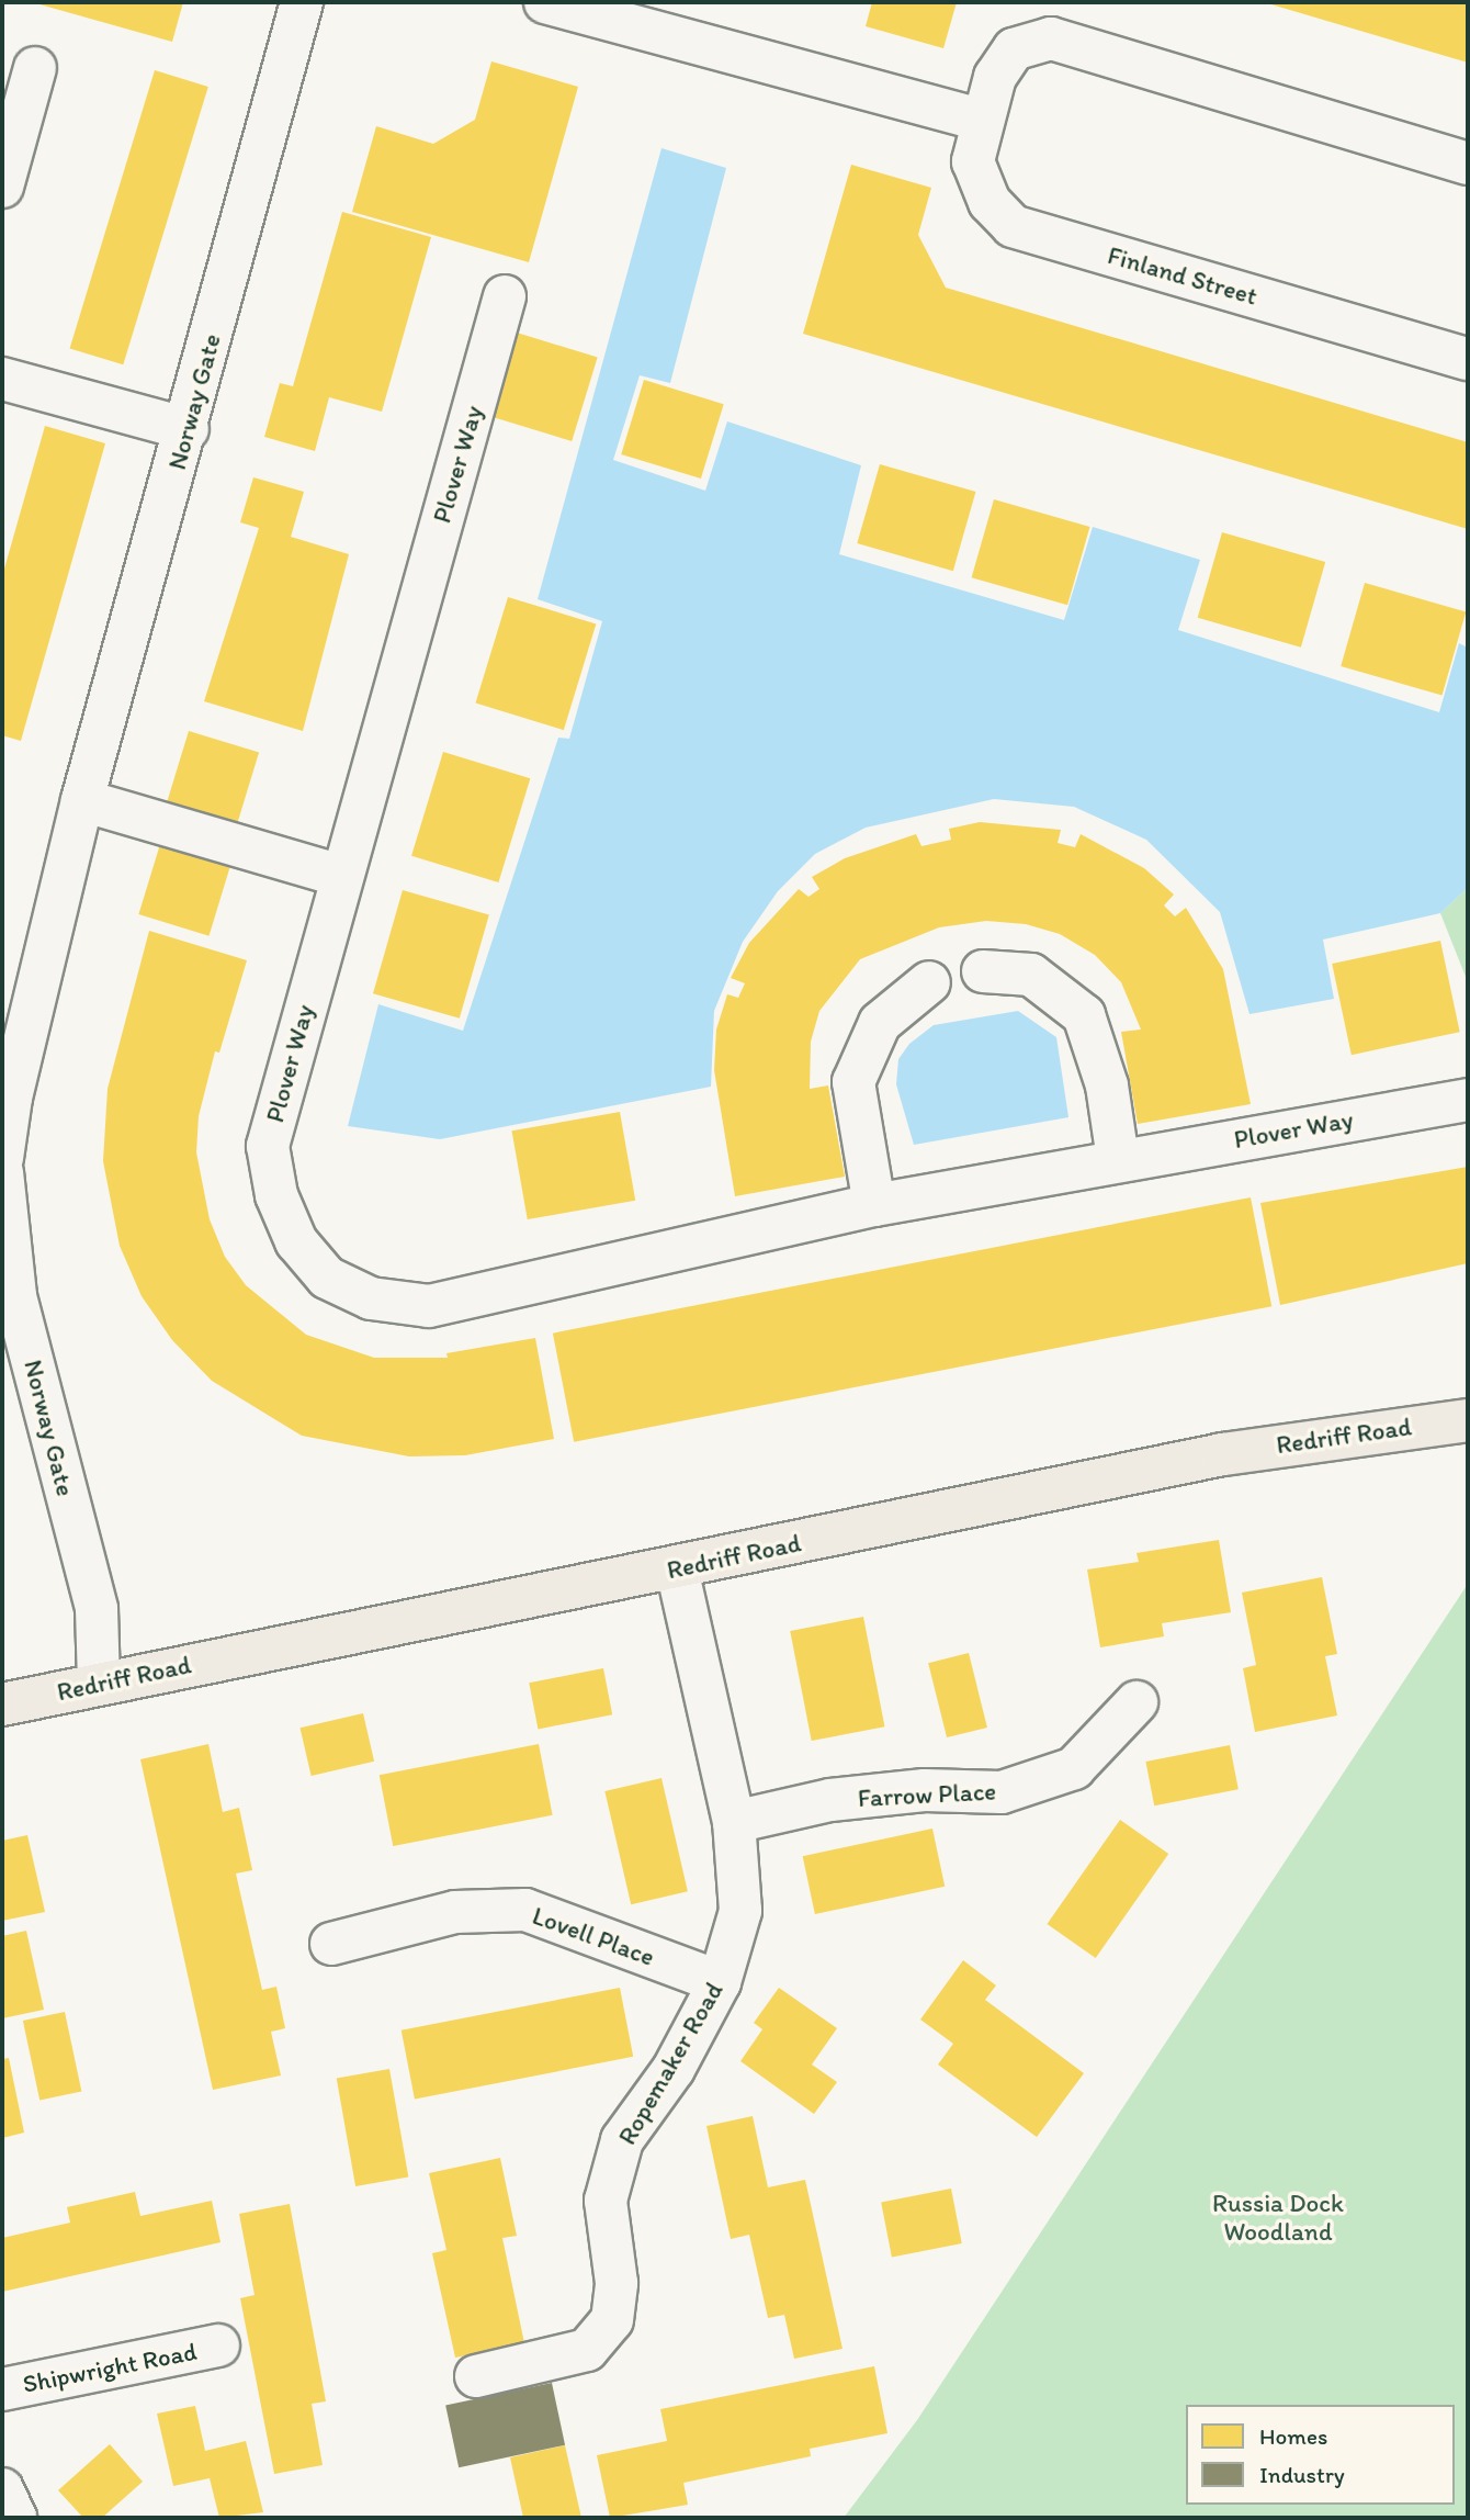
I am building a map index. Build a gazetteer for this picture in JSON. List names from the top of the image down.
{
  "streets": {
    "main road": ["Redriff Road"],
    "street": [
      "Finland Street",
      "Norway Gate",
      "Plover Way",
      "Farrow Place",
      "Lovell Place",
      "Ropemaker Road",
      "Shipwright Road"
    ]
  },
  "crossings": [
    ["Norway Gate", "Redriff Road"],
    ["Redriff Road", "Ropemaker Road"],
    ["Farrow Place", "Ropemaker Road"],
    ["Lovell Place", "Ropemaker Road"]
  ],
  "parks": ["Russia Dock Woodland"],
  "legend": ["Homes", "Industry"]
}
